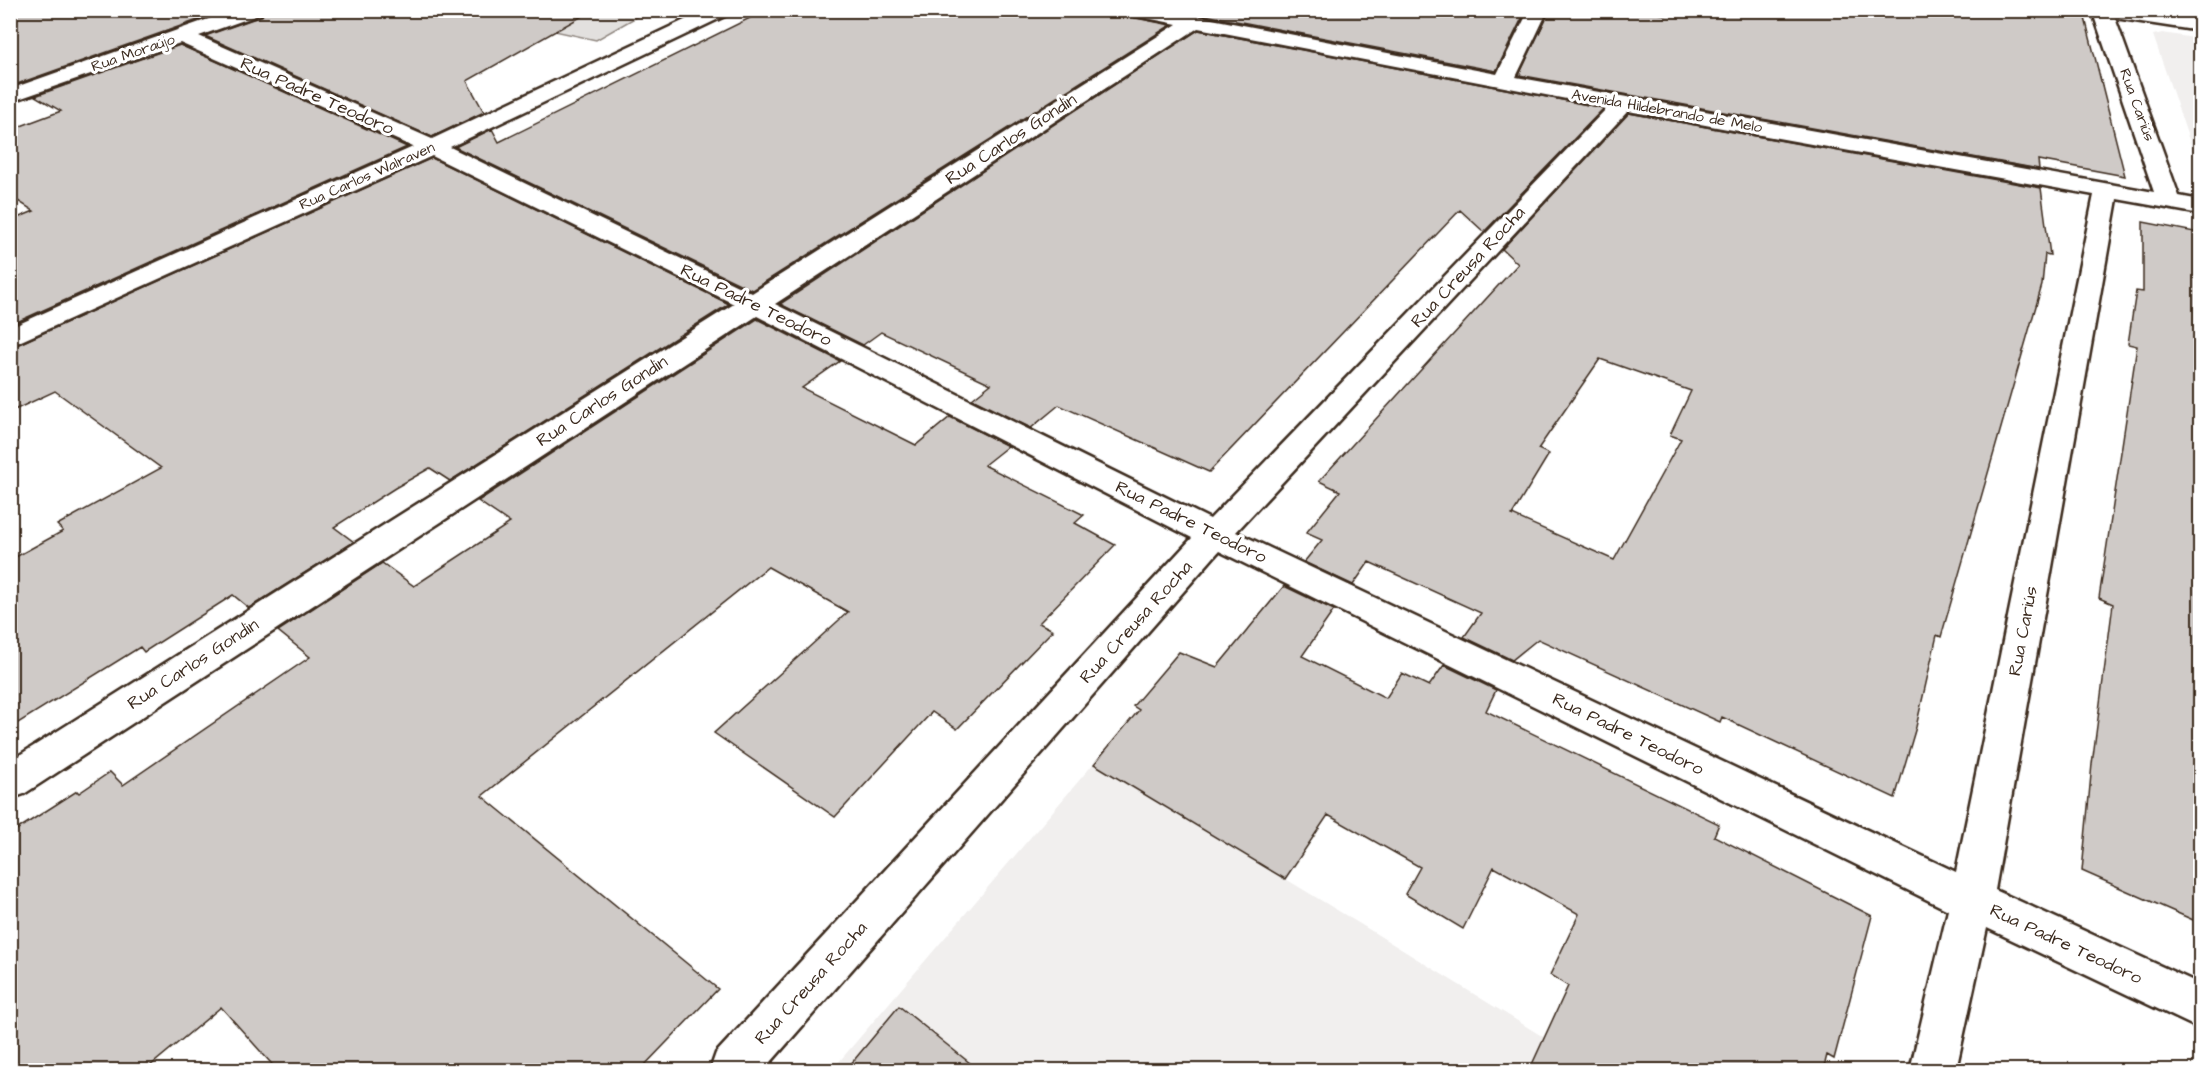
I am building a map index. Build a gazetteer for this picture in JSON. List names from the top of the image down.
{
  "streets": {
    "street": [
      "Rua Moraújo",
      "Rua Padre Teodoro",
      "Rua Cariús",
      "Avenida Hildebrando de Melo",
      "Rua Carlos Gondin",
      "Rua Carlos Walraven",
      "Rua Creusa Rocha"
    ]
  },
  "crossings": [
    ["Rua Moraújo", "Rua Padre Teodoro"],
    ["Rua Padre Teodoro", "Rua Cariús"],
    ["Rua Padre Teodoro", "Rua Carlos Gondin"],
    ["Rua Padre Teodoro", "Rua Carlos Walraven"],
    ["Rua Padre Teodoro", "Rua Creusa Rocha"],
    ["Rua Cariús", "Avenida Hildebrando de Melo"],
    ["Avenida Hildebrando de Melo", "Rua Carlos Gondin"],
    ["Avenida Hildebrando de Melo", "Rua Creusa Rocha"]
  ]
}
